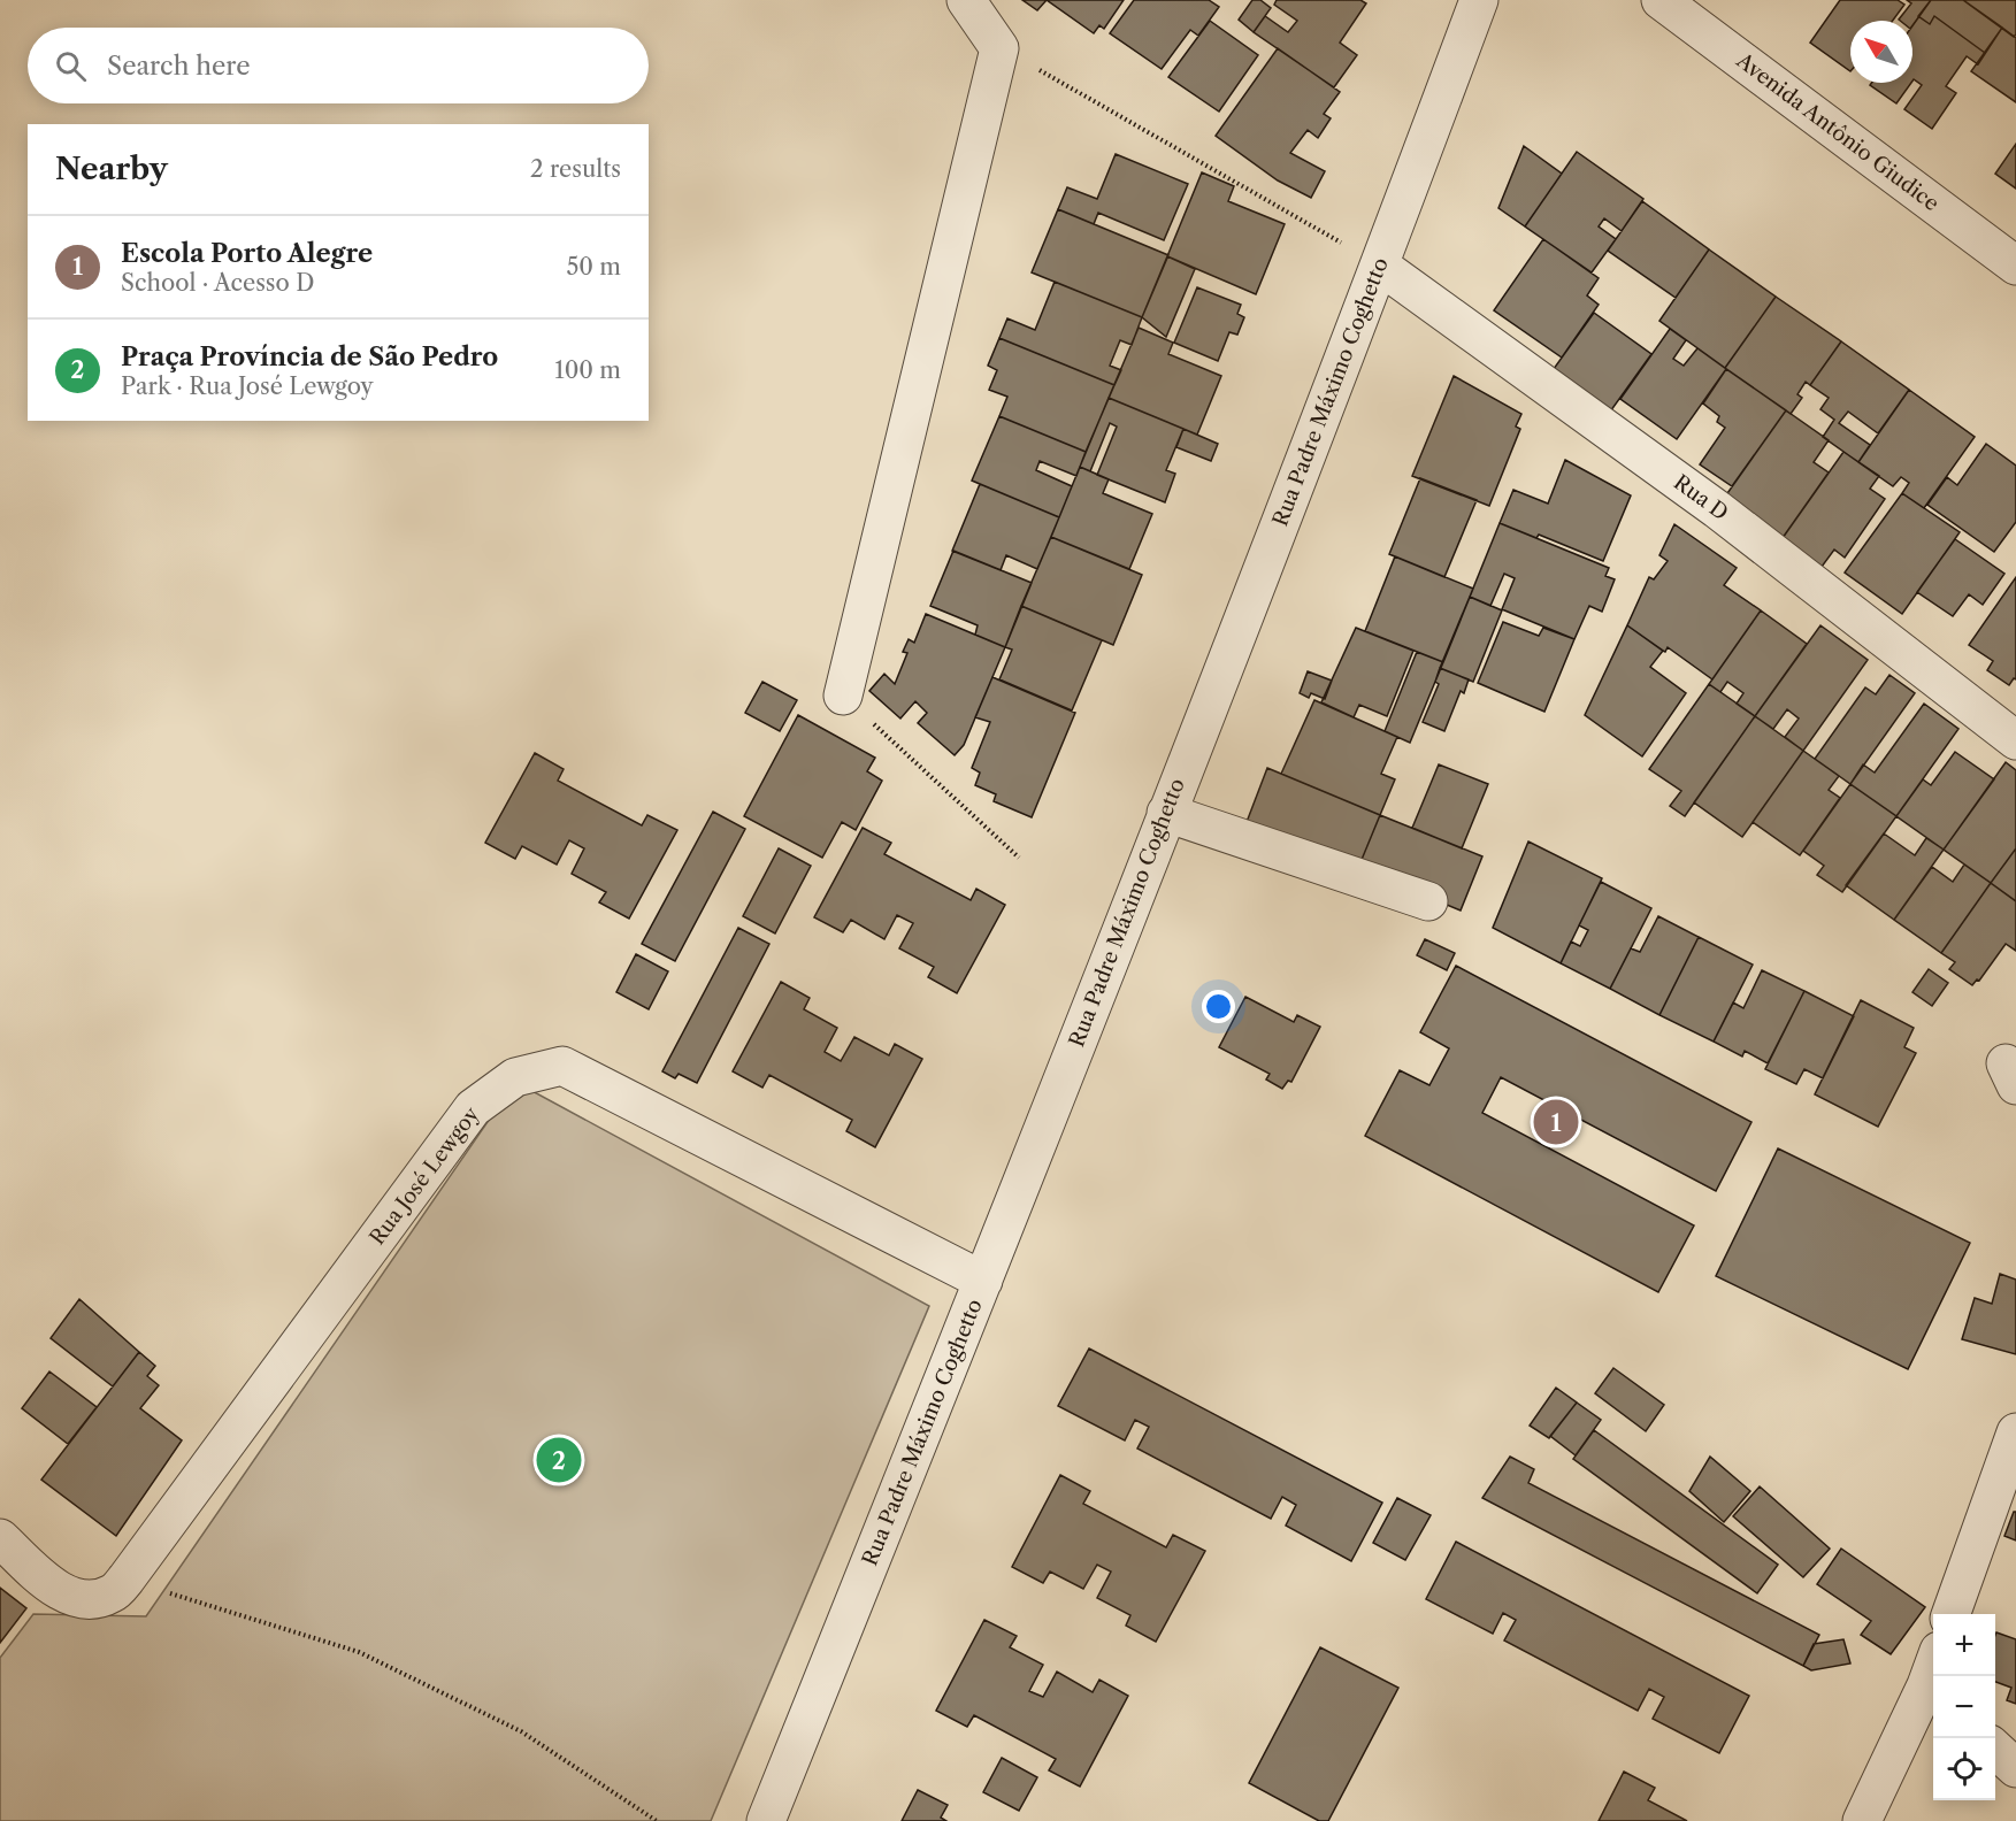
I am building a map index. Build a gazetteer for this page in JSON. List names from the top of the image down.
{
  "streets": {
    "street": [
      "Avenida Antônio Giudice",
      "Rua Padre Máximo Coghetto",
      "Rua D",
      "Rua José Lewgoy"
    ]
  },
  "crossings": [
    ["Rua Padre Máximo Coghetto", "Rua D"],
    ["Rua Padre Máximo Coghetto", "Rua José Lewgoy"]
  ],
  "north": "top left",
  "page": {
    "search": "Search here",
    "heading": ["Nearby", "2 results"],
    "list": [
      {
        "mark": "1",
        "name": "Escola Porto Alegre",
        "note": "School · Acesso D",
        "value": "50 m"
      },
      {
        "mark": "2",
        "name": "Praça Província de São Pedro",
        "note": "Park · Rua José Lewgoy",
        "value": "100 m"
      }
    ],
    "pins": ["1", "2"],
    "map_buttons": ["+", "−"]
  }
}
